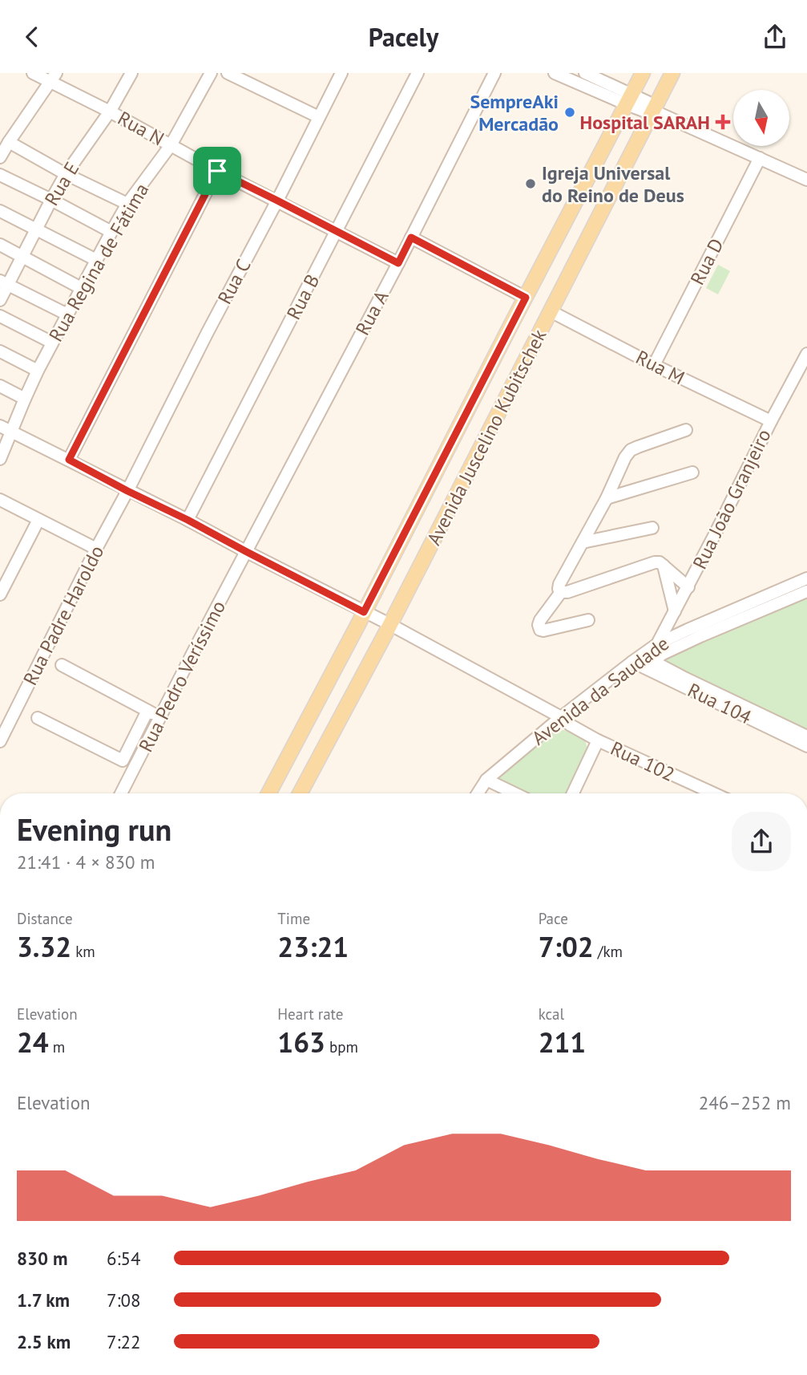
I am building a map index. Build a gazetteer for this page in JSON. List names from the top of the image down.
{
  "streets": {
    "main road": ["Avenida Juscelino Kubitschek"],
    "street": [
      "Rua N",
      "Rua E",
      "Rua D",
      "Rua Regina de Fátima",
      "Rua C",
      "Rua B",
      "Rua A",
      "Rua M",
      "Rua João Granjeiro",
      "Rua Padre Haroldo",
      "Rua Pedro Veríssimo",
      "Avenida da Saudade",
      "Rua 104",
      "Rua 102"
    ]
  },
  "crossings": [
    ["Rua N", "Rua E"],
    ["Rua N", "Rua Regina de Fátima"],
    ["Rua N", "Rua C"],
    ["Rua N", "Rua B"],
    ["Rua N", "Rua A"],
    ["Rua D", "Rua M"],
    ["Rua Regina de Fátima", "Rua 102"],
    ["Rua C", "Rua Padre Haroldo"],
    ["Rua C", "Rua 102"],
    ["Rua B", "Rua 102"],
    ["Rua A", "Rua Pedro Veríssimo"],
    ["Rua A", "Rua 102"],
    ["Rua M", "Avenida Juscelino Kubitschek"],
    ["Rua M", "Rua João Granjeiro"],
    ["Avenida Juscelino Kubitschek", "Rua 102"],
    ["Rua João Granjeiro", "Avenida da Saudade"],
    ["Rua Padre Haroldo", "Rua 102"],
    ["Rua Pedro Veríssimo", "Rua 102"],
    ["Avenida da Saudade", "Rua 104"],
    ["Avenida da Saudade", "Rua 102"]
  ],
  "places": {
    "other": ["SempreAki Mercadão", "Igreja Universal do Reino de Deus"],
    "health": ["Hospital SARAH"]
  },
  "north": "bottom",
  "page": {
    "header": "Pacely",
    "heading": ["Evening run", "21:41 · 4 × 830 m"],
    "stats": [
      ["Distance", "3.32 km"],
      ["Time", "23:21"],
      ["Pace", "7:02 /km"],
      ["Elevation", "24 m"],
      ["Heart rate", "163 bpm"],
      ["kcal", "211"]
    ],
    "chart": ["Elevation", "246–252 m"],
    "list": [
      {
        "name": "830 m",
        "note": "6:54"
      },
      {
        "name": "1.7 km",
        "note": "7:08"
      },
      {
        "name": "2.5 km",
        "note": "7:22"
      }
    ]
  }
}
